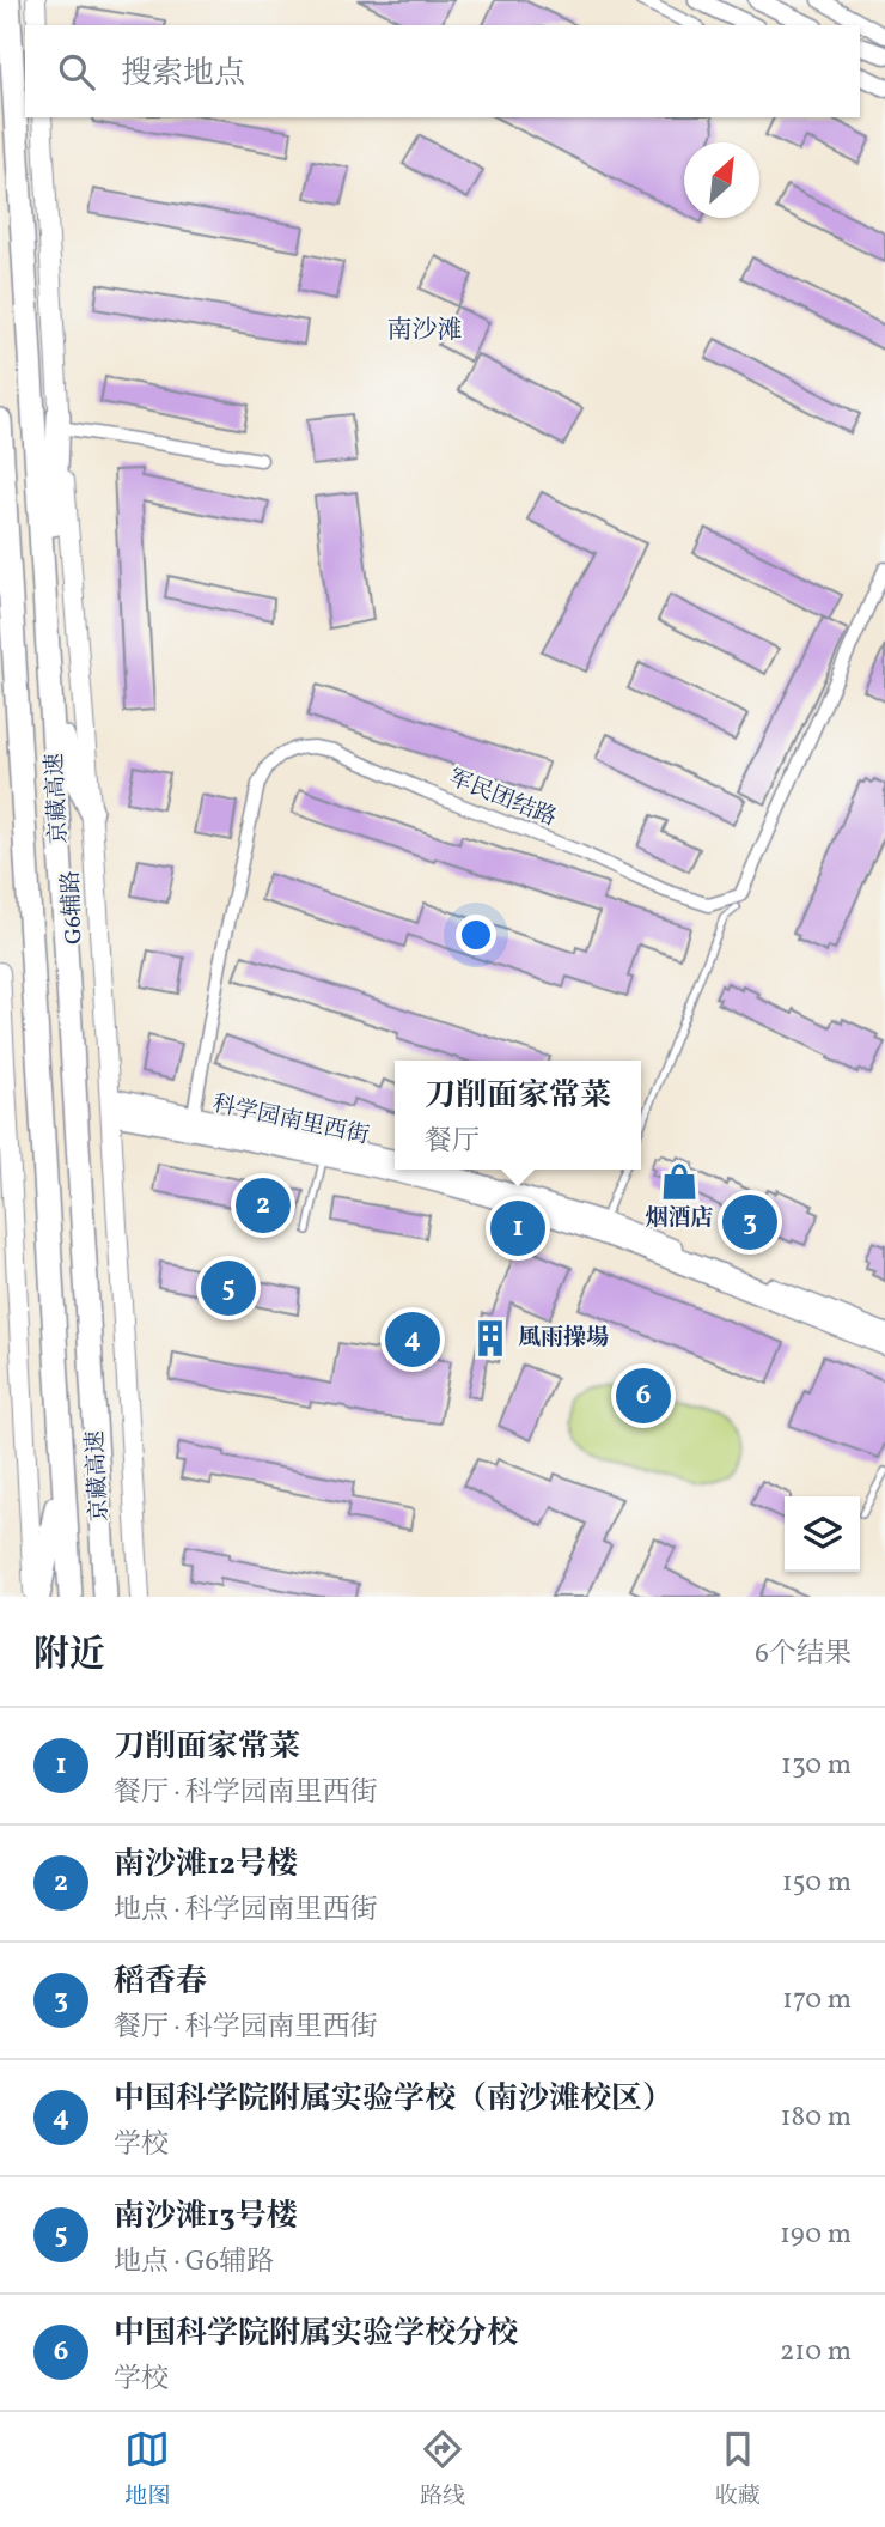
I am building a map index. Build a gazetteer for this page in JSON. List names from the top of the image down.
{
  "streets": {
    "highway": ["京藏高速"],
    "main road": ["G6辅路"],
    "street": ["军民团结路", "科学园南里西街"]
  },
  "crossings": [
    ["军民团结路", "科学园南里西街"],
    ["G6辅路", "科学园南里西街"]
  ],
  "districts": ["南沙滩"],
  "places": {
    "shop": ["烟酒店"],
    "building": ["風雨操場"]
  },
  "north": "top right",
  "page": {
    "search": "搜索地点",
    "popup": ["刀削面家常菜", "餐厅"],
    "pins": [
      "2",
      "3",
      "1",
      "5",
      "4",
      "6"
    ],
    "heading": ["附近", "6个结果"],
    "list": [
      {
        "mark": "1",
        "name": "刀削面家常菜",
        "note": "餐厅 · 科学园南里西街",
        "value": "130 m"
      },
      {
        "mark": "2",
        "name": "南沙滩12号楼",
        "note": "地点 · 科学园南里西街",
        "value": "150 m"
      },
      {
        "mark": "3",
        "name": "稻香春",
        "note": "餐厅 · 科学园南里西街",
        "value": "170 m"
      },
      {
        "mark": "4",
        "name": "中国科学院附属实验学校（南沙滩校区）",
        "note": "学校",
        "value": "180 m"
      },
      {
        "mark": "5",
        "name": "南沙滩13号楼",
        "note": "地点 · G6辅路",
        "value": "190 m"
      },
      {
        "mark": "6",
        "name": "中国科学院附属实验学校分校",
        "note": "学校",
        "value": "210 m"
      }
    ],
    "nav": ["地图", "路线", "收藏"]
  }
}
